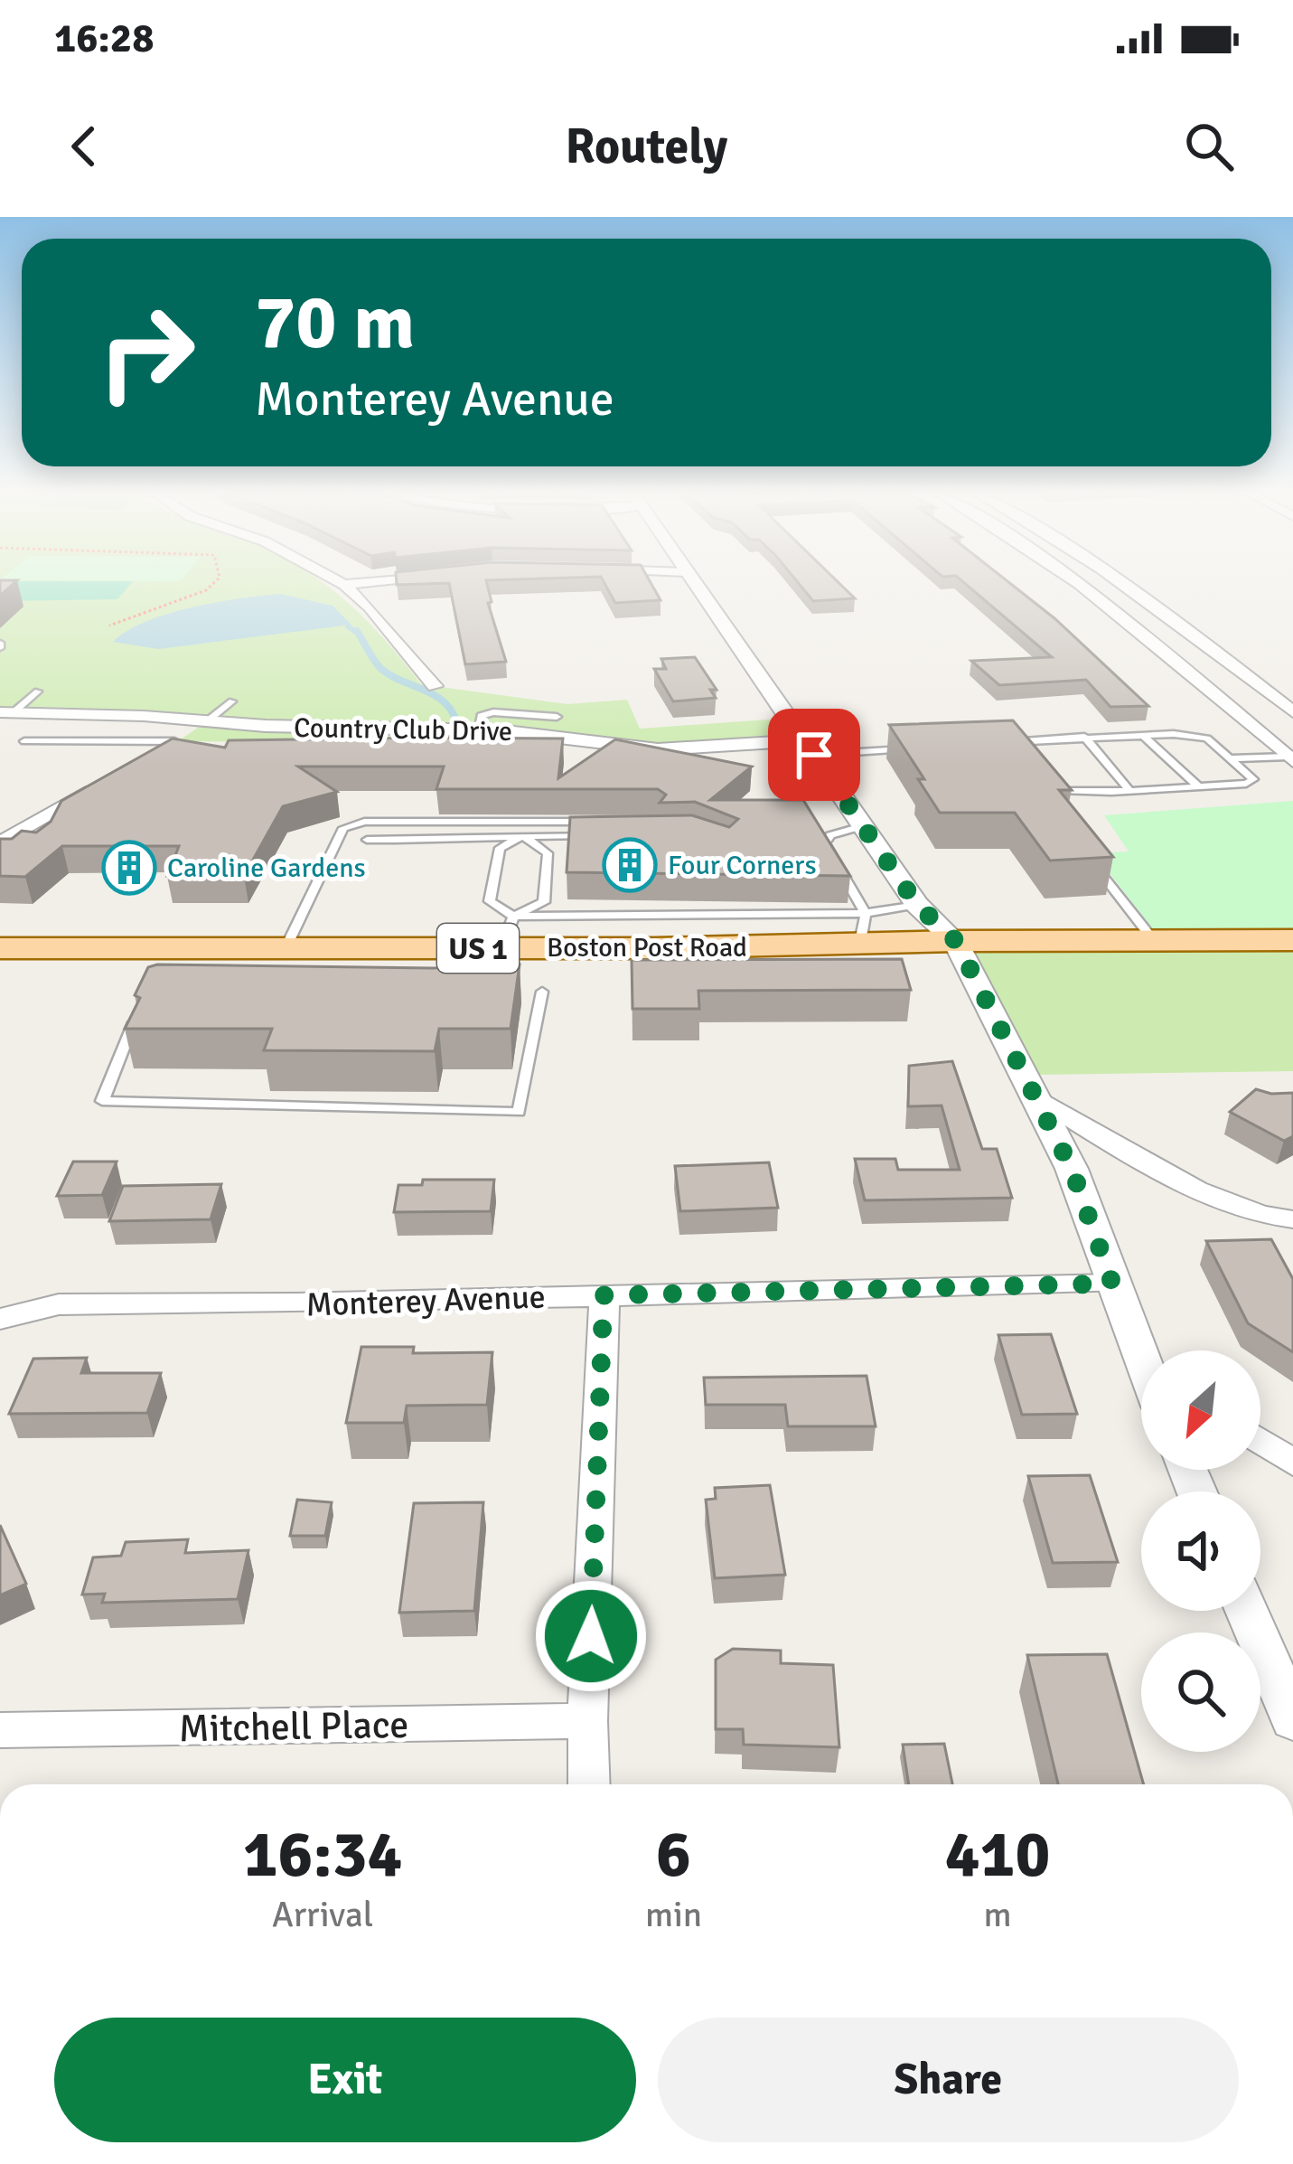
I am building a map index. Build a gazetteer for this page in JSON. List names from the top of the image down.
{
  "streets": {
    "main road": ["Boston Post Road", "US 1"],
    "street": ["Country Club Drive", "Monterey Avenue", "Mitchell Place"]
  },
  "places": {
    "building": ["Four Corners", "Caroline Gardens"]
  },
  "north": "bottom left",
  "page": {
    "status": "16:28",
    "header": "Routely",
    "turn": ["70 m", "Monterey Avenue"],
    "eta": [
      "16:34",
      "Arrival",
      "6",
      "min",
      "410",
      "m"
    ],
    "buttons": ["Exit", "Share"]
  }
}
